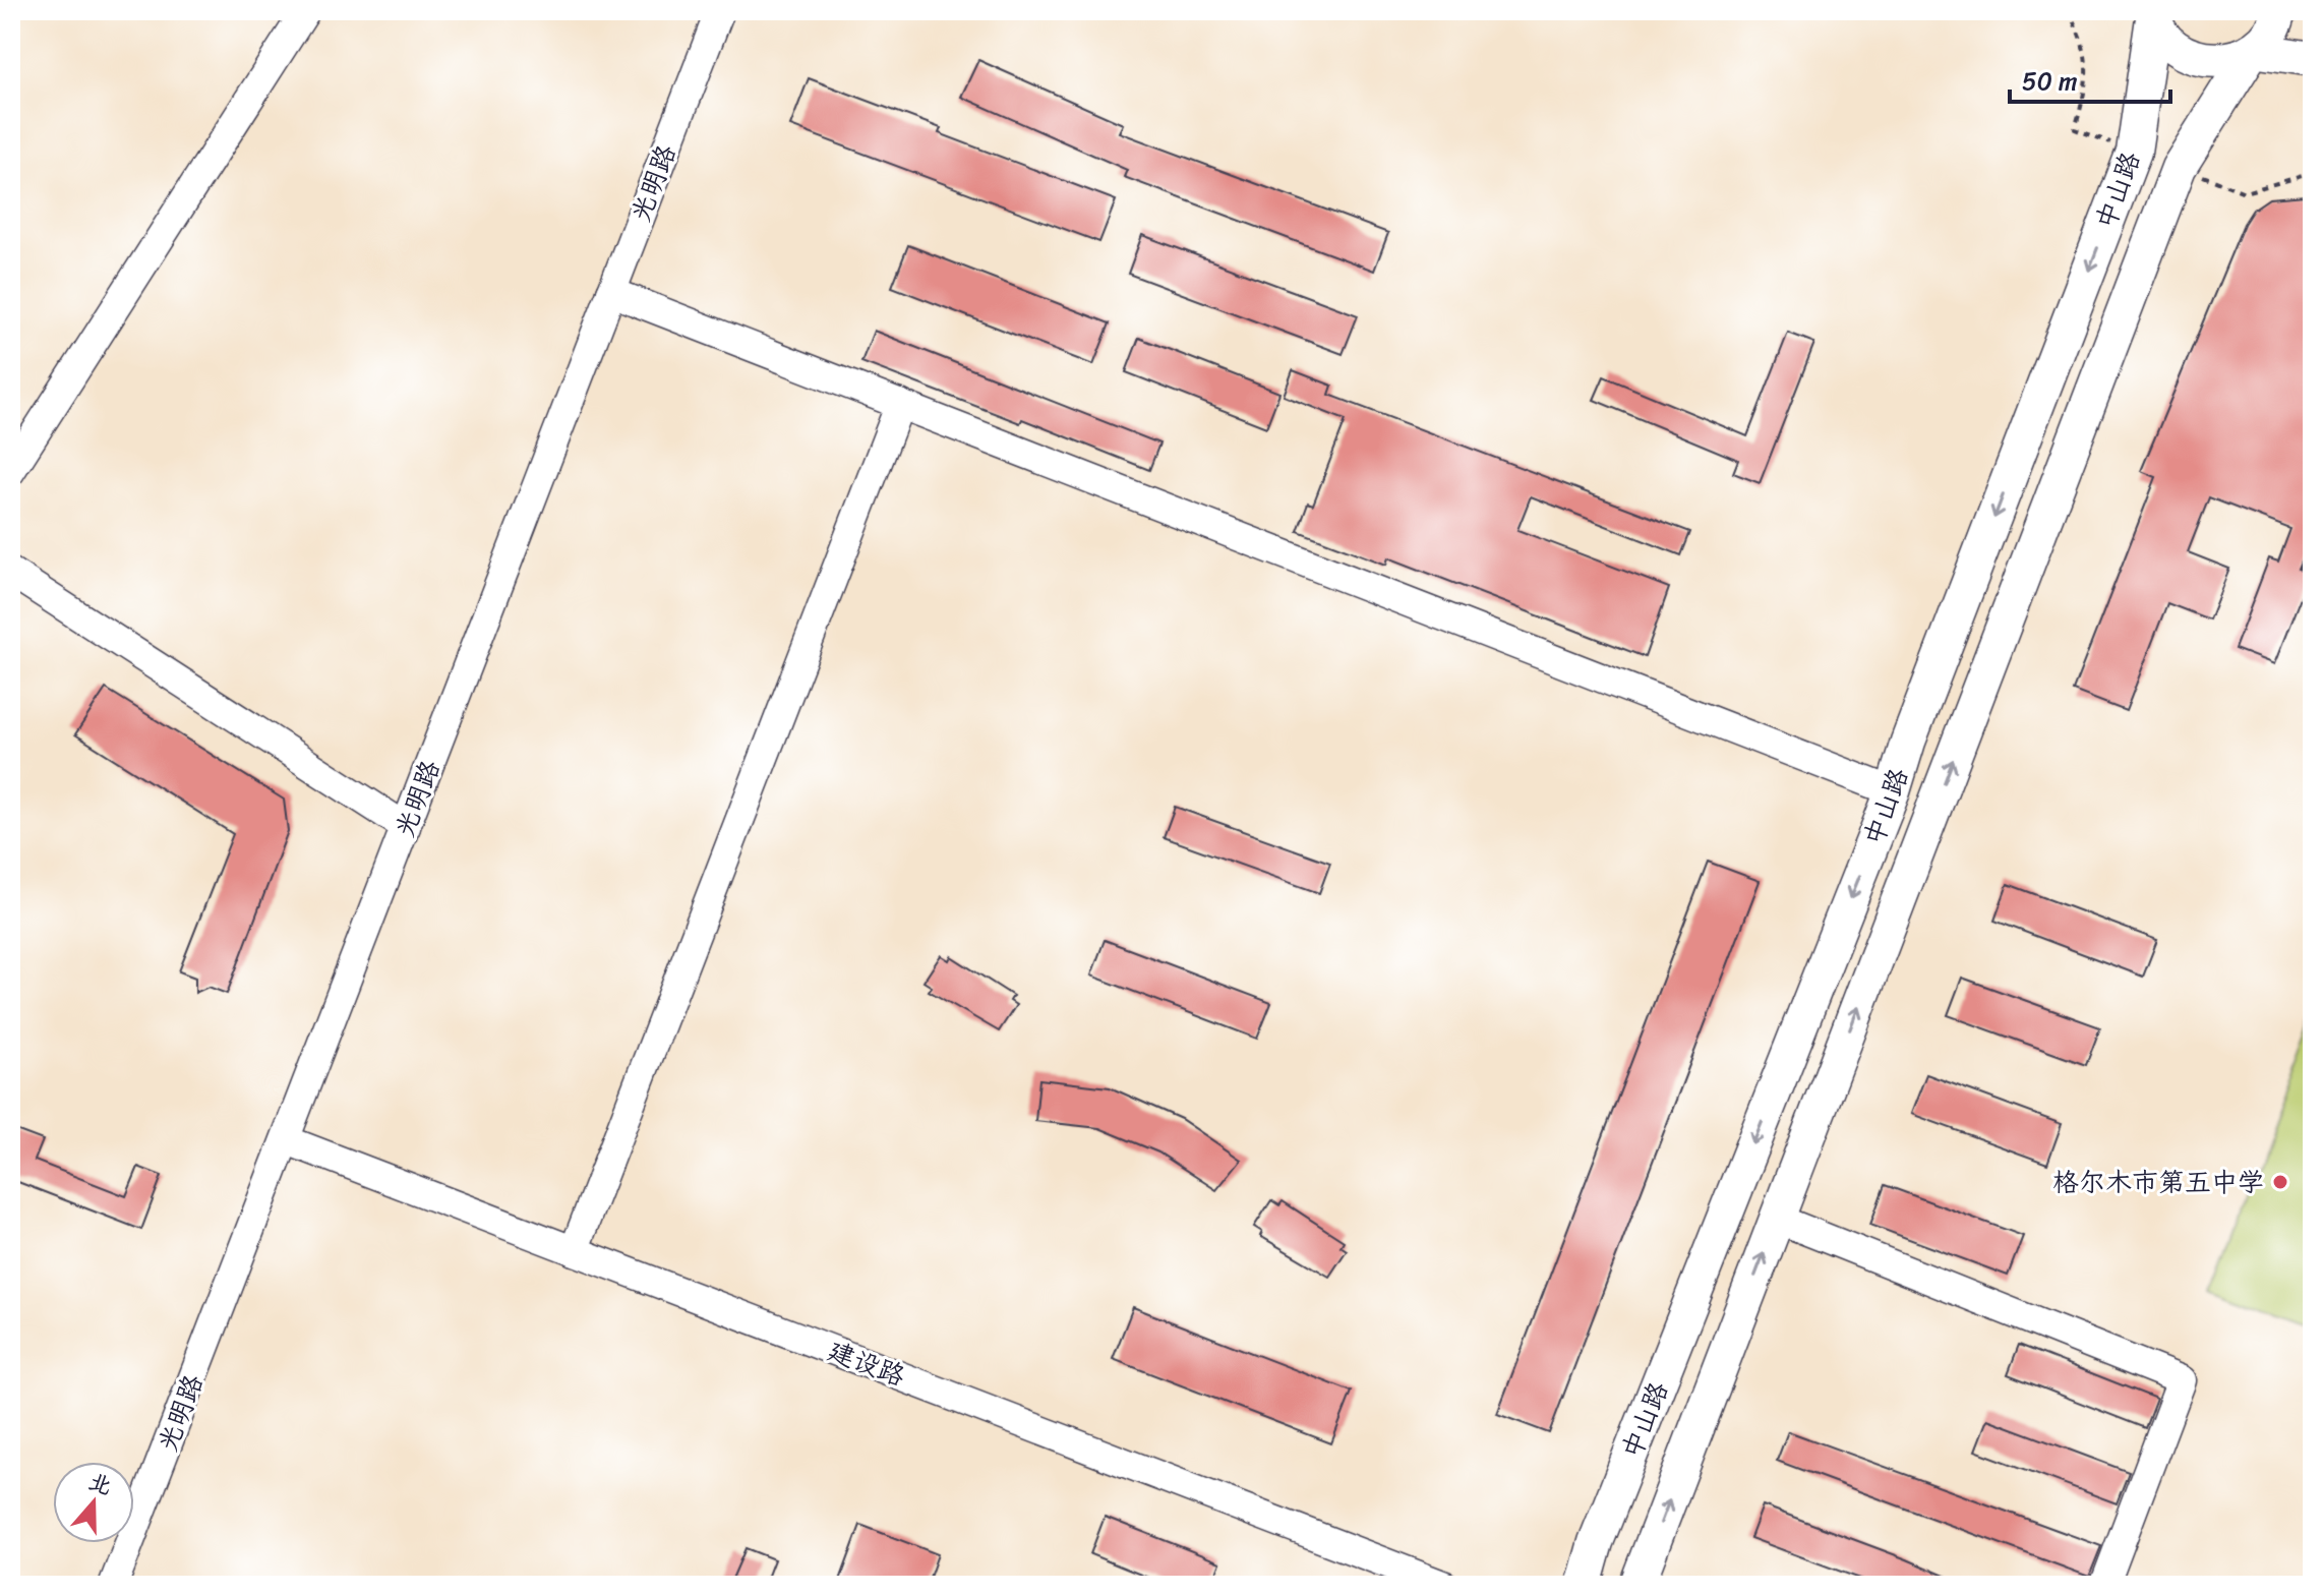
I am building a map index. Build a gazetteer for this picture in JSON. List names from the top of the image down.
{
  "streets": {
    "main road": ["中山路"],
    "street": ["光明路", "建设路"]
  },
  "crossings": [
    ["光明路", "建设路"]
  ],
  "places": ["格尔木市第五中学"],
  "scale_bar": "50 m",
  "north": "top"
}
